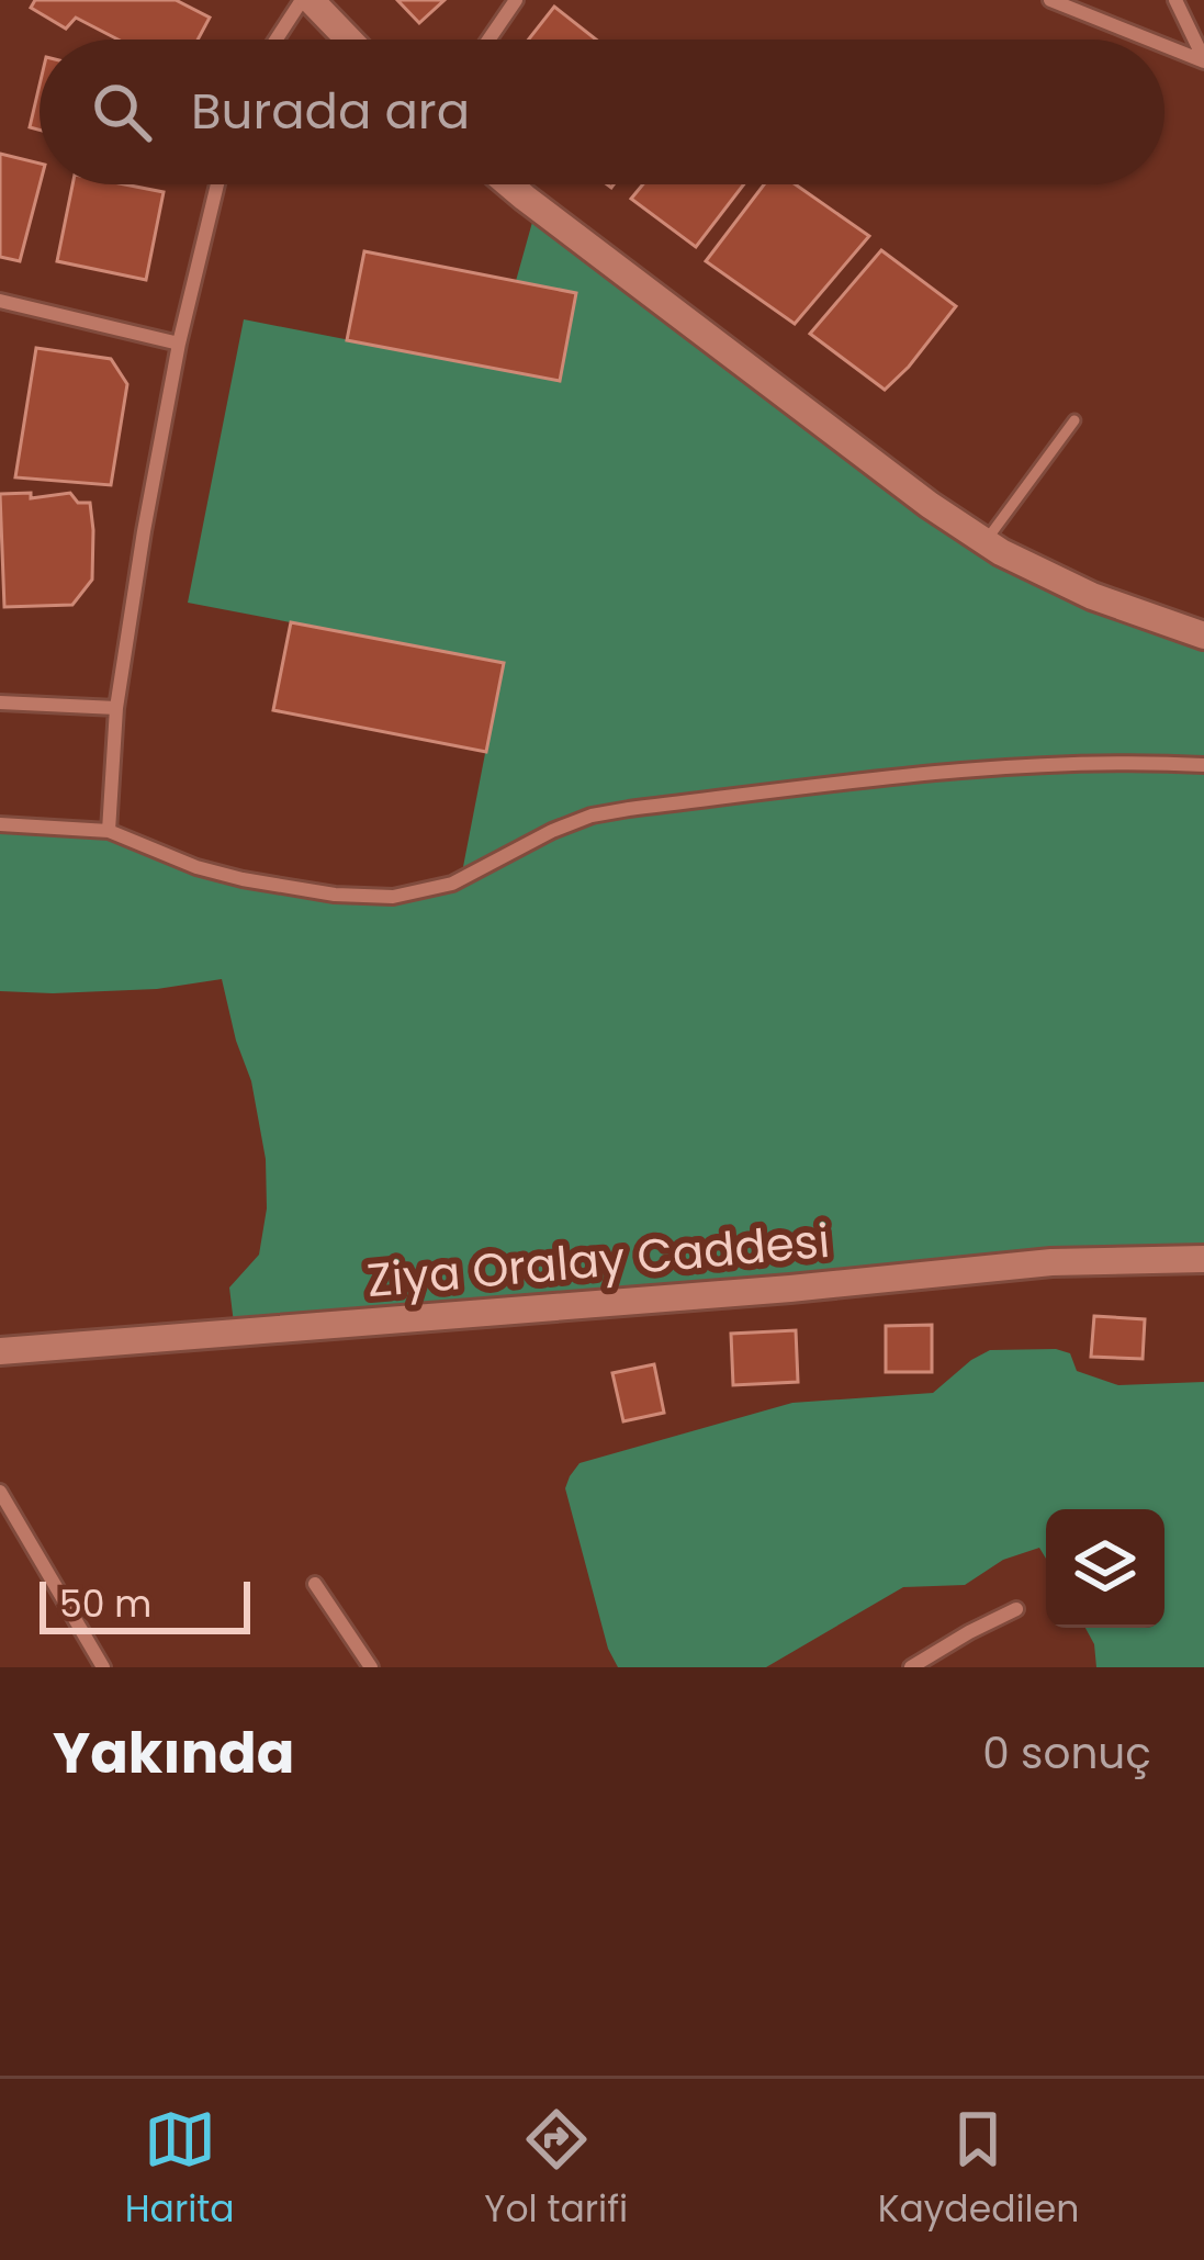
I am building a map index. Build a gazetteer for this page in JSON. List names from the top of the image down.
{
  "streets": {
    "main road": ["Ziya Oralay Caddesi"]
  },
  "scale_bar": "50 m",
  "page": {
    "search": "Burada ara",
    "scale": "50 m",
    "heading": ["Yakında", "0 sonuç"],
    "nav": ["Harita", "Yol tarifi", "Kaydedilen"]
  }
}
